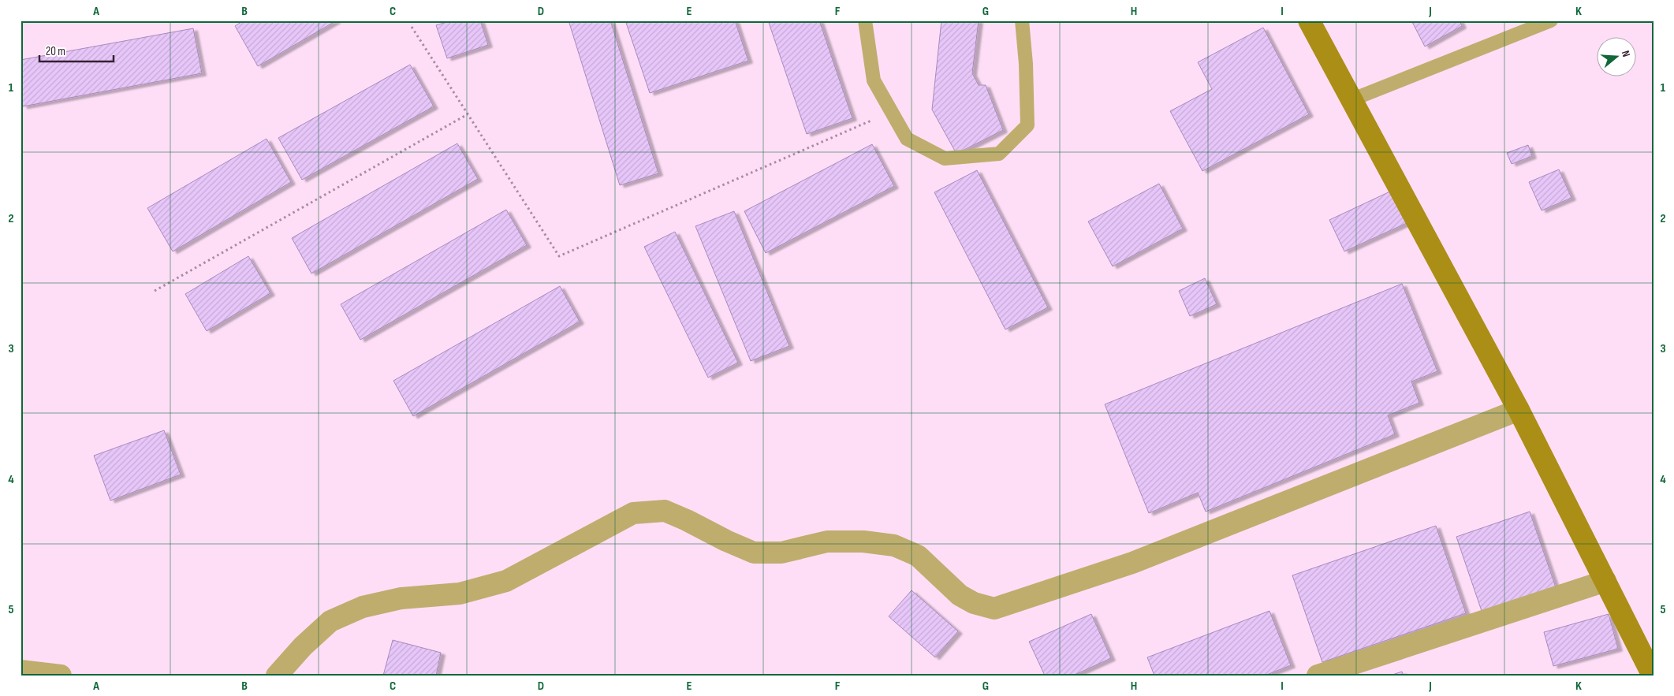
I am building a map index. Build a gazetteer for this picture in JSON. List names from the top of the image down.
{
  "scale_bar": "20 m",
  "north": "right",
  "grid": {
    "columns": [
      "A",
      "B",
      "C",
      "D",
      "E",
      "F",
      "G",
      "H",
      "I",
      "J",
      "K"
    ],
    "rows": [
      "1",
      "2",
      "3",
      "4",
      "5"
    ]
  }
}
